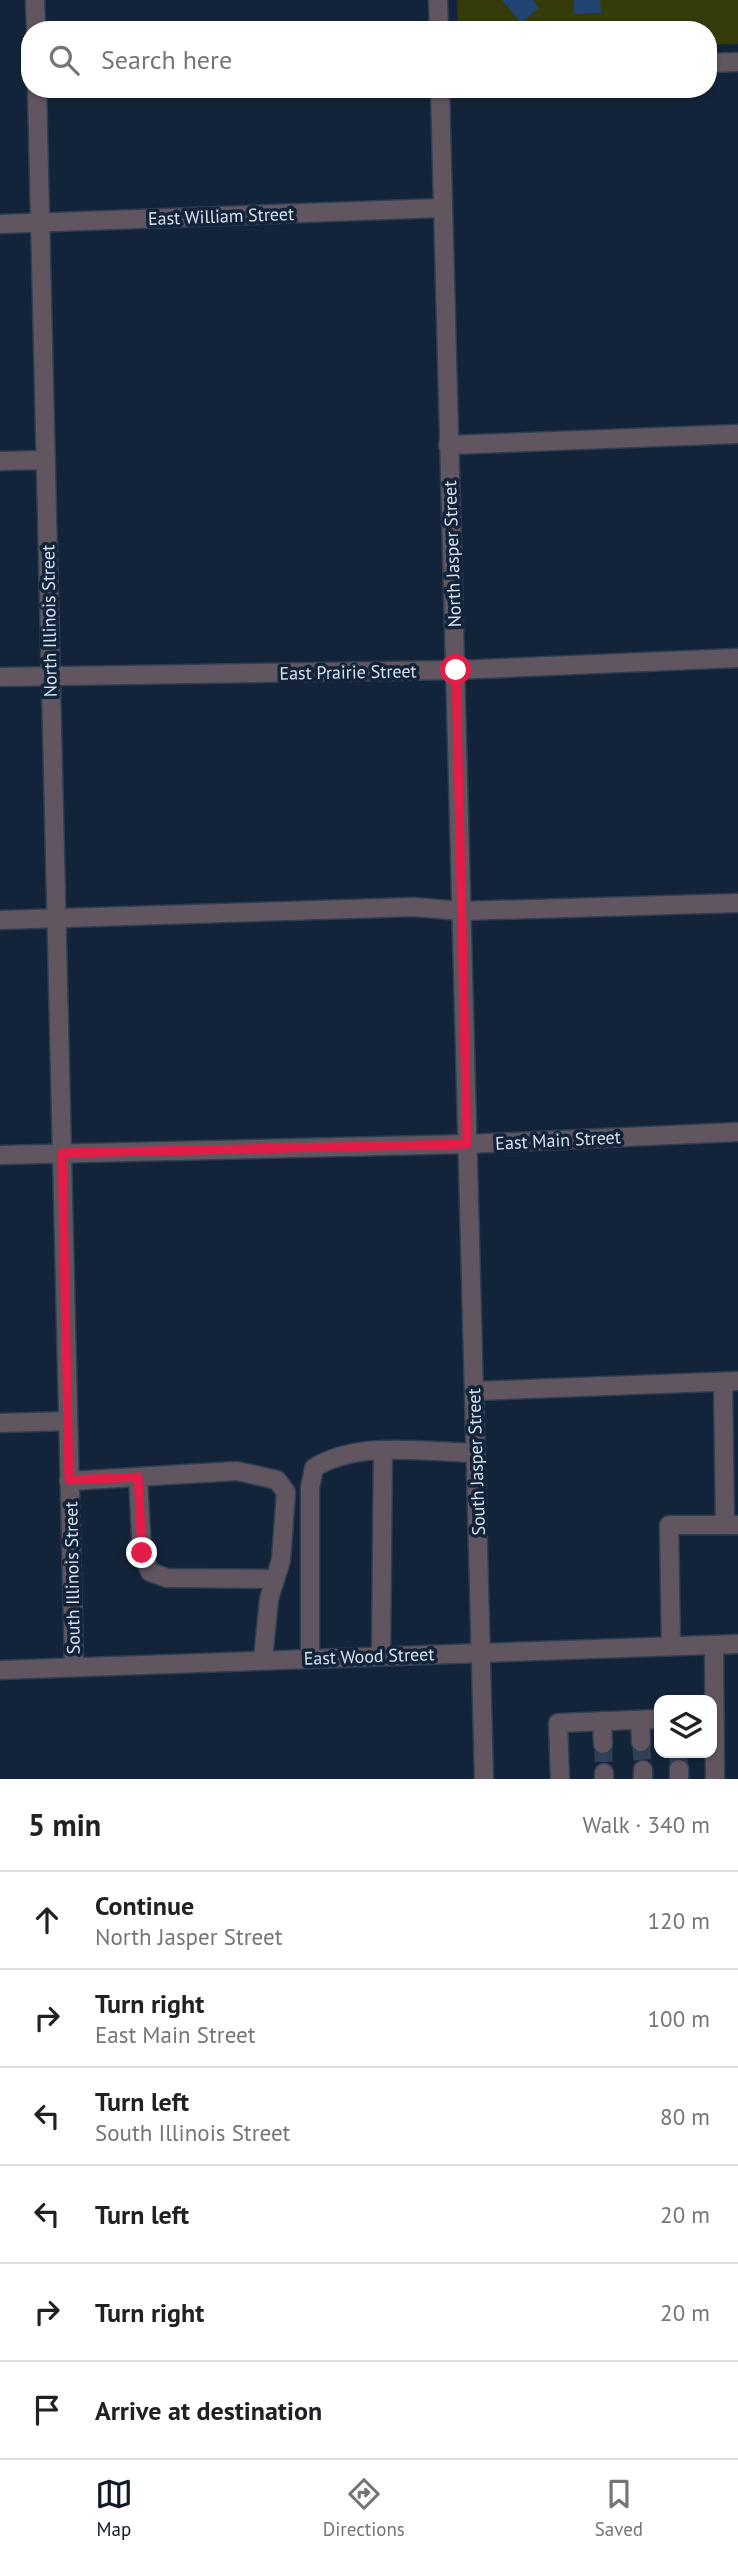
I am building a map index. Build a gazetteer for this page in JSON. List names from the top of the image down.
{
  "streets": {
    "street": [
      "East William Street",
      "North Jasper Street",
      "North Illinois Street",
      "East Prairie Street",
      "East Main Street",
      "South Jasper Street",
      "South Illinois Street",
      "East Wood Street"
    ]
  },
  "crossings": [
    ["East William Street", "North Jasper Street"],
    ["East William Street", "North Illinois Street"],
    ["North Jasper Street", "East Prairie Street"],
    ["North Jasper Street", "East Main Street"],
    ["North Jasper Street", "South Jasper Street"],
    ["North Illinois Street", "East Prairie Street"],
    ["North Illinois Street", "East Main Street"],
    ["North Illinois Street", "South Illinois Street"],
    ["East Main Street", "South Jasper Street"],
    ["East Main Street", "South Illinois Street"],
    ["South Jasper Street", "East Wood Street"],
    ["South Illinois Street", "East Wood Street"]
  ],
  "page": {
    "search": "Search here",
    "heading": ["5 min", "Walk · 340 m"],
    "list": [
      ["Continue", "North Jasper Street", "120 m"],
      ["Turn right", "East Main Street", "100 m"],
      ["Turn left", "South Illinois Street", "80 m"],
      ["Turn left", "20 m"],
      ["Turn right", "20 m"],
      "Arrive at destination"
    ],
    "nav": ["Map", "Directions", "Saved"]
  }
}
